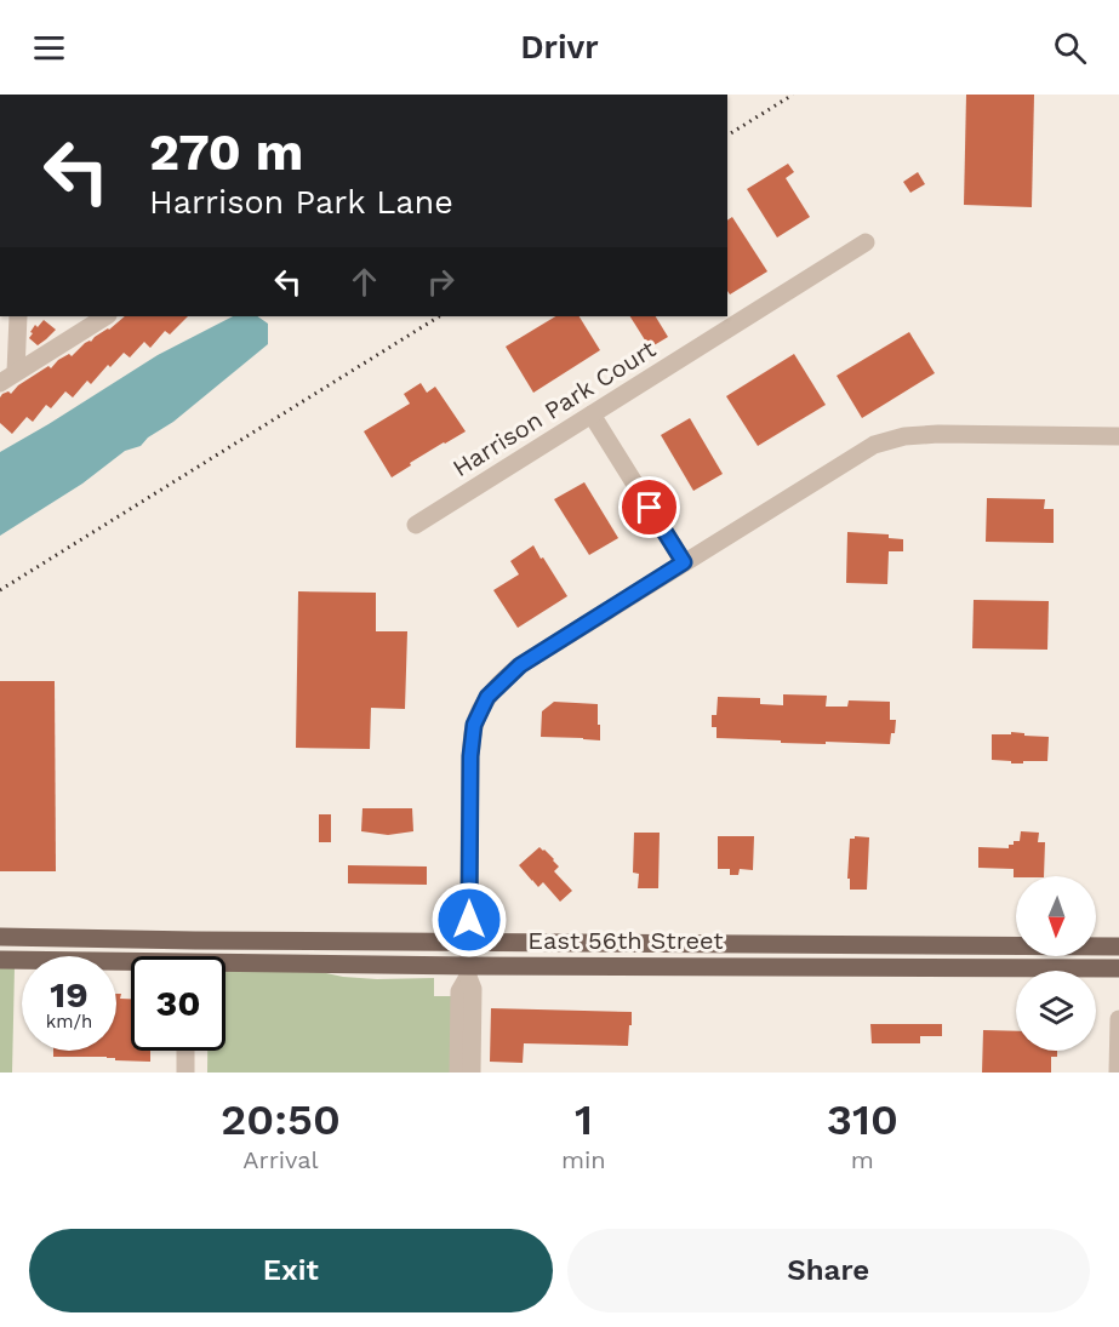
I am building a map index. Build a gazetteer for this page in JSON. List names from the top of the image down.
{
  "streets": {
    "main road": ["East 56th Street"],
    "street": ["Harrison Park Court"]
  },
  "north": "bottom",
  "page": {
    "header": "Drivr",
    "turn": ["270 m", "Harrison Park Lane"],
    "speed": "19 km/h",
    "limit": "30",
    "eta": [
      "20:50",
      "Arrival",
      "1",
      "min",
      "310",
      "m"
    ],
    "buttons": ["Exit", "Share"]
  }
}
